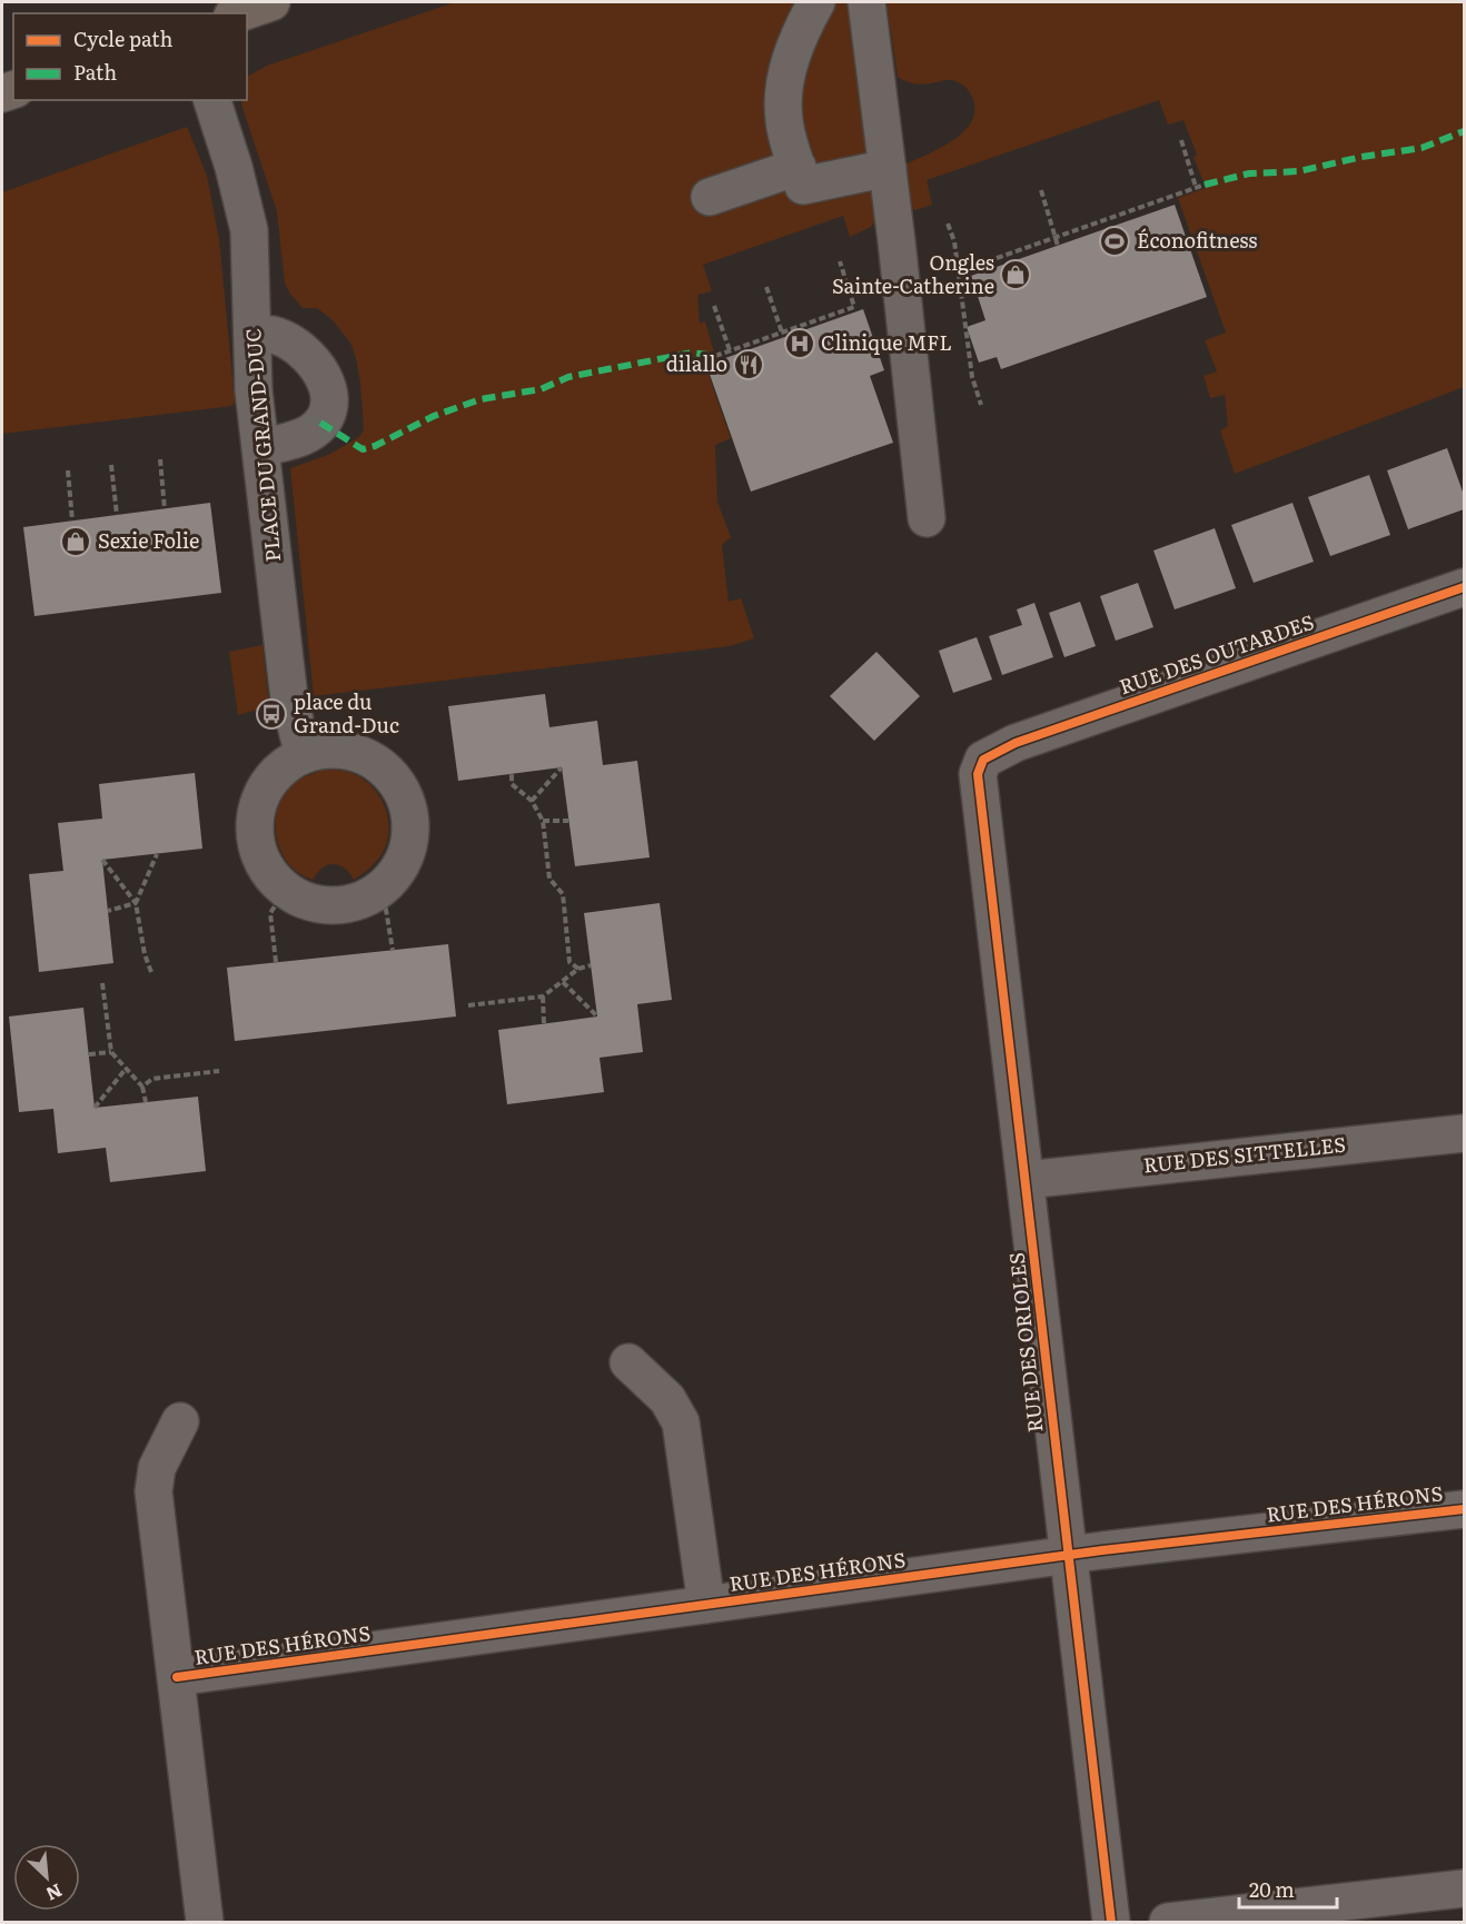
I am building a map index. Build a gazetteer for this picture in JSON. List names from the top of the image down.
{
  "streets": {
    "street": [
      "PLACE DU GRAND-DUC",
      "RUE DES OUTARDES",
      "RUE DES SITTELLES",
      "RUE DES ORIOLES",
      "RUE DES HÉRONS"
    ]
  },
  "crossings": [
    ["RUE DES OUTARDES", "RUE DES ORIOLES"],
    ["RUE DES SITTELLES", "RUE DES ORIOLES"],
    ["RUE DES ORIOLES", "RUE DES HÉRONS"]
  ],
  "places": {
    "sports": ["Éconofitness"],
    "shop": ["Ongles Sainte-Catherine", "Sexie Folie"],
    "hospital": ["Clinique MFL"],
    "restaurant": ["dilallo"],
    "bus stop": ["place du Grand-Duc"]
  },
  "legend": ["Cycle path", "Path"],
  "scale_bar": "20 m",
  "north": "bottom right"
}
